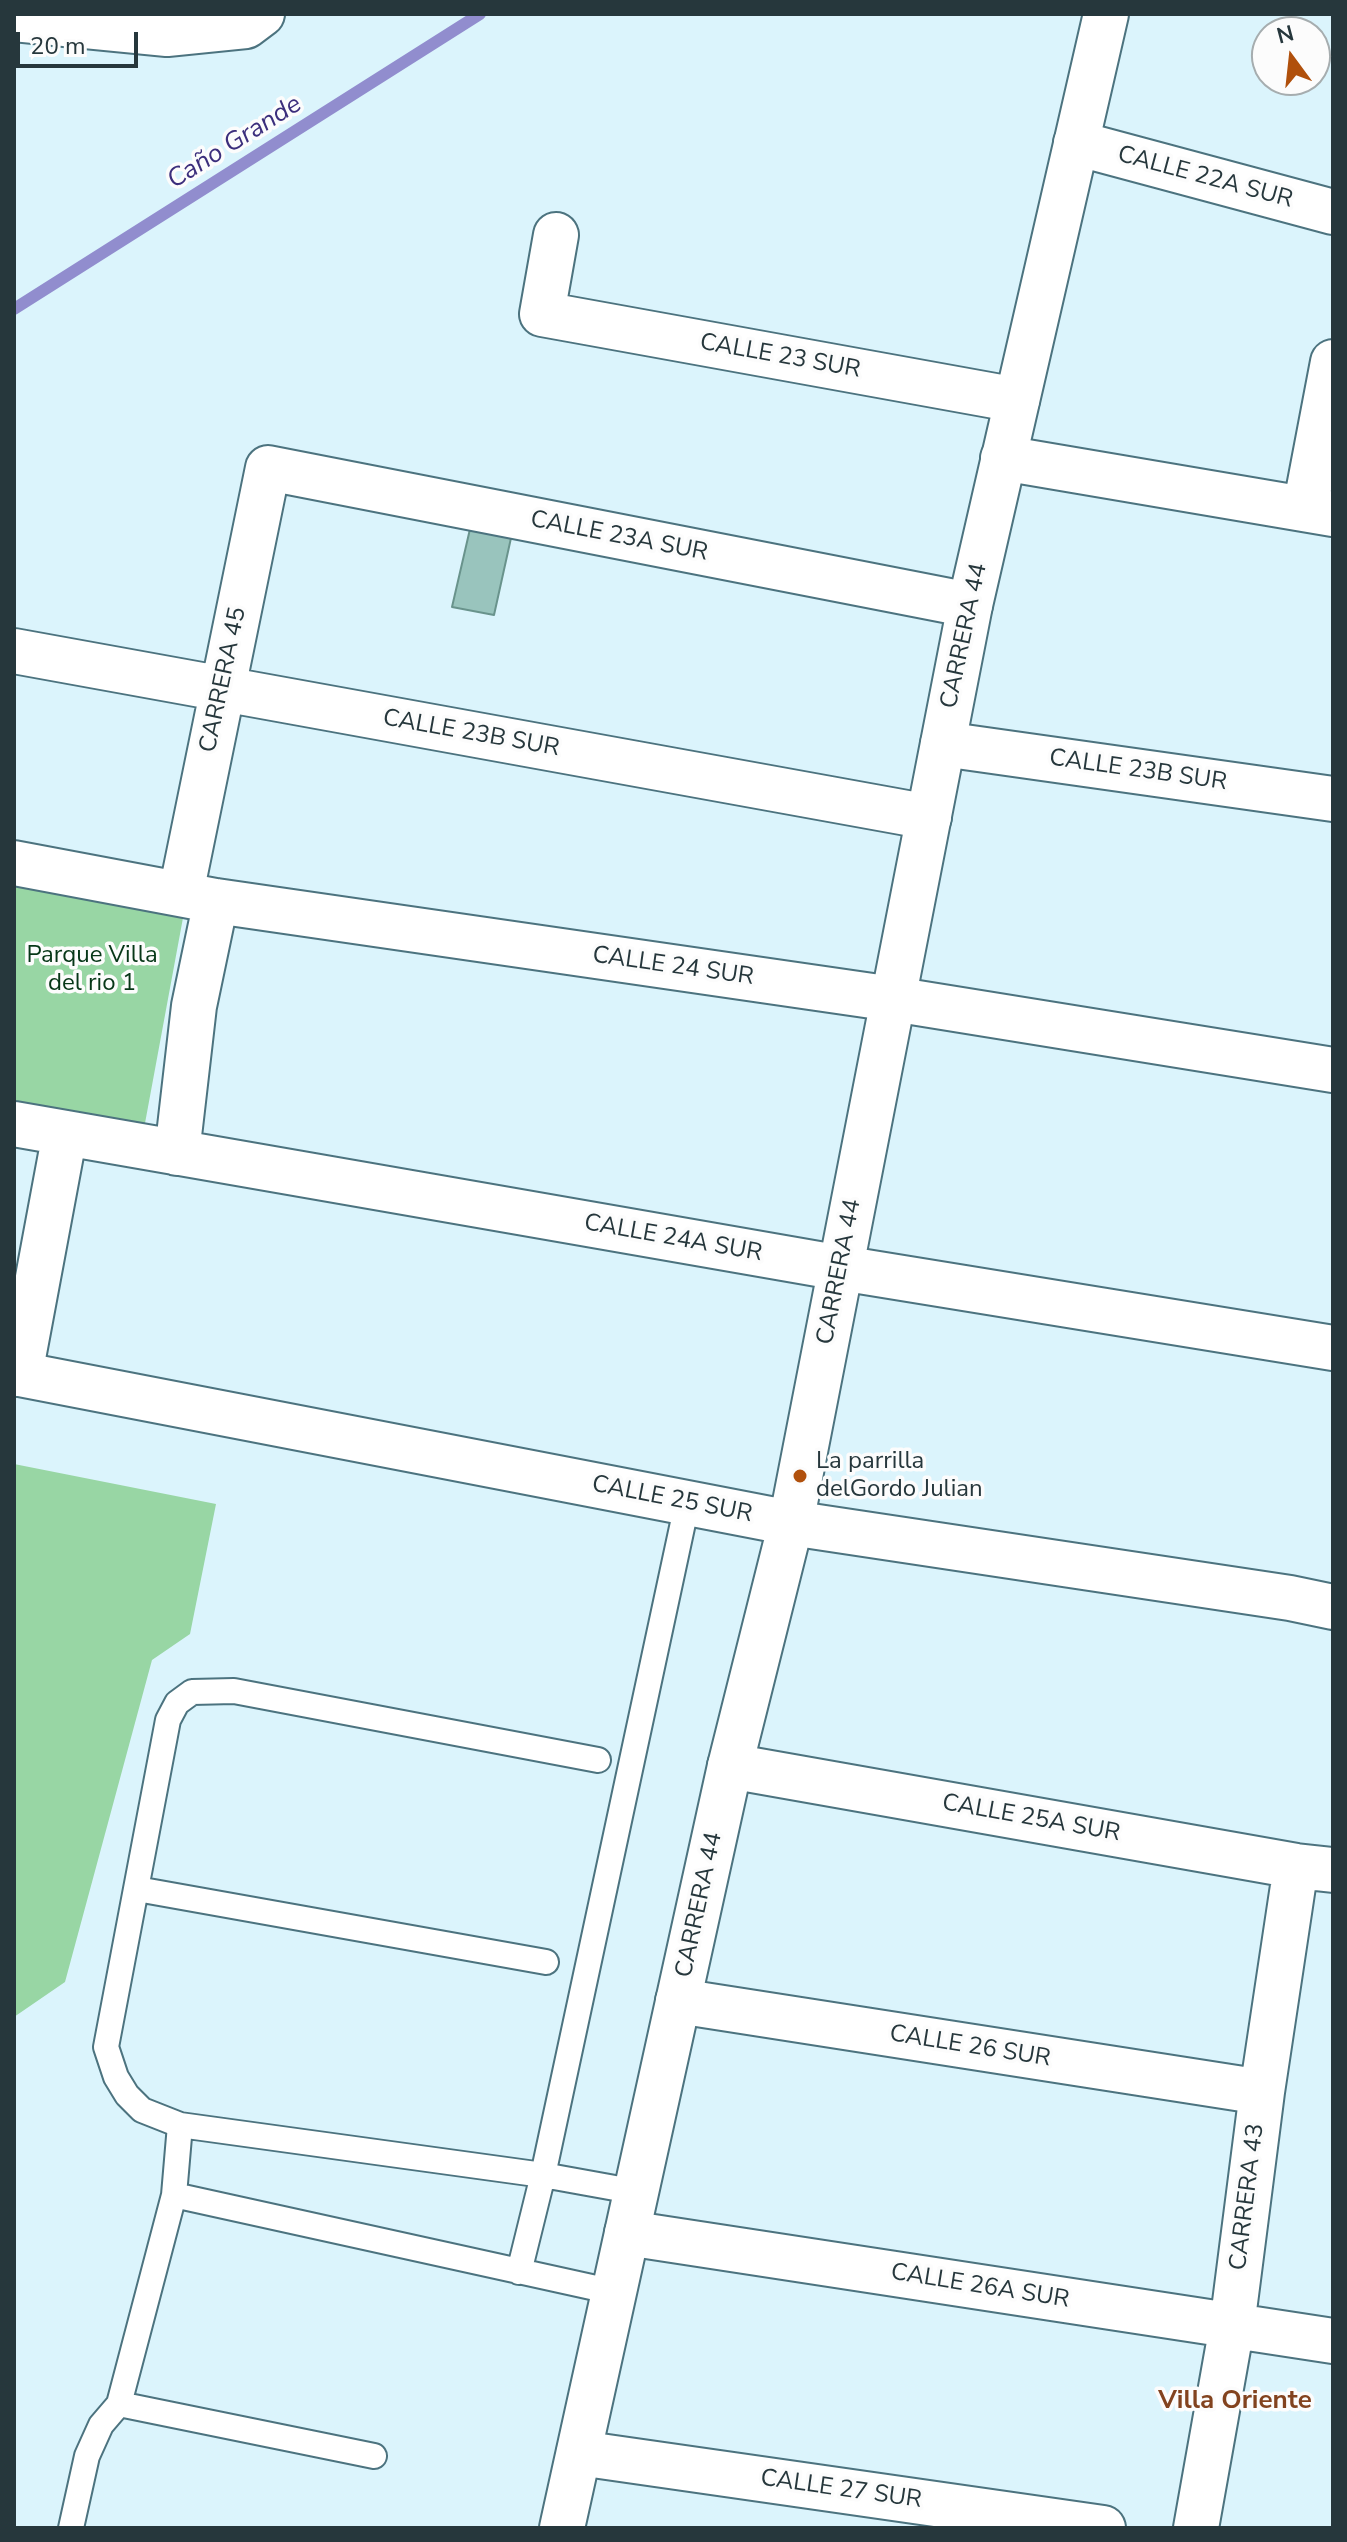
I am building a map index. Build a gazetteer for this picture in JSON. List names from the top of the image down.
{
  "streets": {
    "street": [
      "CALLE 22A SUR",
      "CALLE 23 SUR",
      "CALLE 23A SUR",
      "CARRERA 44",
      "CARRERA 45",
      "CALLE 23B SUR",
      "CALLE 24 SUR",
      "CALLE 24A SUR",
      "CALLE 25 SUR",
      "CALLE 25A SUR",
      "CALLE 26 SUR",
      "CARRERA 43",
      "CALLE 26A SUR",
      "CALLE 27 SUR"
    ]
  },
  "crossings": [
    ["CALLE 22A SUR", "CARRERA 44"],
    ["CALLE 23 SUR", "CARRERA 44"],
    ["CALLE 23A SUR", "CARRERA 44"],
    ["CALLE 23A SUR", "CARRERA 45"],
    ["CARRERA 44", "CALLE 23B SUR"],
    ["CARRERA 44", "CALLE 24 SUR"],
    ["CARRERA 44", "CALLE 24A SUR"],
    ["CARRERA 44", "CALLE 25 SUR"],
    ["CARRERA 44", "CALLE 25A SUR"],
    ["CARRERA 44", "CALLE 26 SUR"],
    ["CARRERA 44", "CALLE 26A SUR"],
    ["CARRERA 44", "CALLE 27 SUR"],
    ["CARRERA 45", "CALLE 23B SUR"],
    ["CARRERA 45", "CALLE 24 SUR"],
    ["CARRERA 45", "CALLE 24A SUR"],
    ["CALLE 25A SUR", "CARRERA 43"],
    ["CALLE 26 SUR", "CARRERA 43"],
    ["CARRERA 43", "CALLE 26A SUR"]
  ],
  "districts": ["Villa Oriente"],
  "water": ["Caño Grande"],
  "parks": ["Parque Villa del rio 1"],
  "places": ["La parrilla delGordo Julian"],
  "scale_bar": "20 m",
  "north": "top"
}
